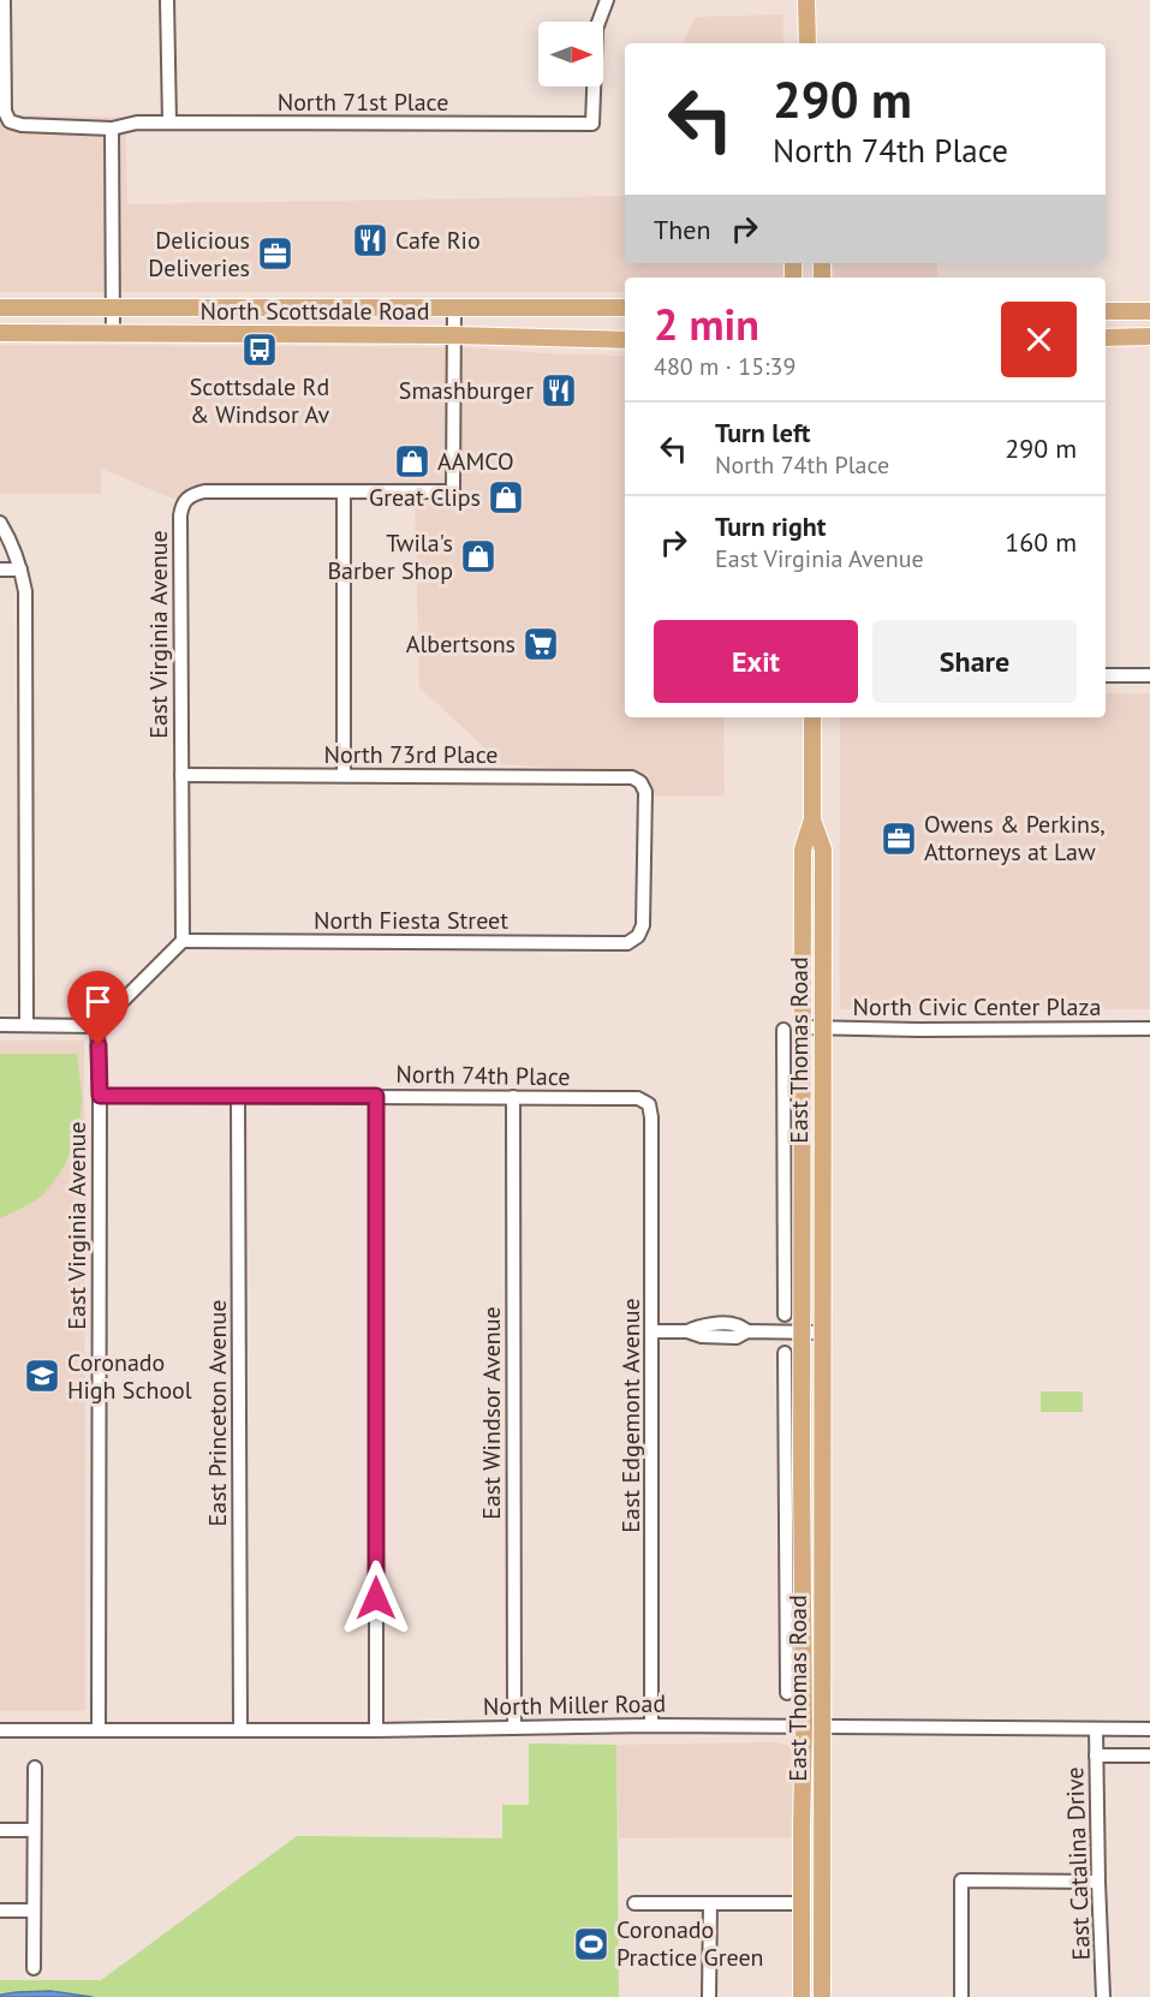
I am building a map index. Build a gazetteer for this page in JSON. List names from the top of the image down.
{
  "streets": {
    "main road": ["North Scottsdale Road", "East Thomas Road"],
    "street": [
      "North 71st Place",
      "East Virginia Avenue",
      "North 73rd Place",
      "North Fiesta Street",
      "North Civic Center Plaza",
      "North 74th Place",
      "East Princeton Avenue",
      "East Windsor Avenue",
      "East Edgemont Avenue",
      "North Miller Road",
      "East Catalina Drive"
    ]
  },
  "crossings": [
    ["East Virginia Avenue", "North 73rd Place"],
    ["East Virginia Avenue", "North Fiesta Street"],
    ["East Virginia Avenue", "North 74th Place"],
    ["East Virginia Avenue", "North Miller Road"],
    ["North 73rd Place", "North Fiesta Street"],
    ["North Civic Center Plaza", "East Thomas Road"],
    ["East Thomas Road", "North Miller Road"],
    ["North 74th Place", "East Princeton Avenue"],
    ["North 74th Place", "East Windsor Avenue"],
    ["North 74th Place", "East Edgemont Avenue"],
    ["East Princeton Avenue", "North Miller Road"],
    ["East Windsor Avenue", "North Miller Road"],
    ["East Edgemont Avenue", "North Miller Road"],
    ["North Miller Road", "East Catalina Drive"]
  ],
  "places": {
    "restaurant": ["Cafe Rio", "Smashburger"],
    "office": ["Delicious Deliveries", "Owens & Perkins, Attorneys at Law"],
    "bus stop": ["Scottsdale Rd & Windsor Av"],
    "shop": ["AAMCO", "Great Clips", "Twila's Barber Shop"],
    "supermarket": ["Albertsons"],
    "school or university": ["Coronado High School"],
    "sports": ["Coronado Practice Green"]
  },
  "north": "right",
  "page": {
    "turn": ["290 m", "North 74th Place"],
    "then": "Then",
    "heading": ["2 min", "480 m · 15:39"],
    "list": [
      {
        "name": "Turn left",
        "note": "North 74th Place",
        "value": "290 m"
      },
      {
        "name": "Turn right",
        "note": "East Virginia Avenue",
        "value": "160 m"
      }
    ],
    "buttons": ["Exit", "Share"]
  }
}
